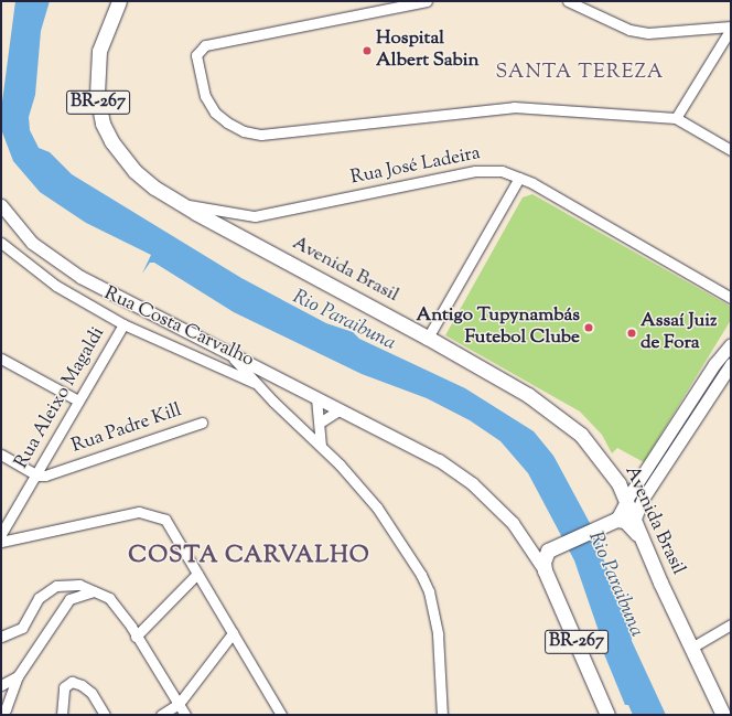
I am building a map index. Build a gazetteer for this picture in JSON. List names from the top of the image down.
{
  "streets": {
    "highway": ["BR-267", "Avenida Brasil"],
    "street": [
      "Rua José Ladeira",
      "Rua Costa Carvalho",
      "Rua Aleixo Magaldi",
      "Rua Padre Kill"
    ]
  },
  "crossings": [
    ["Rua José Ladeira", "Avenida Brasil"],
    ["Rua Costa Carvalho", "Rua Aleixo Magaldi"],
    ["Rua Aleixo Magaldi", "Rua Padre Kill"]
  ],
  "districts": ["SANTA TEREZA", "COSTA CARVALHO"],
  "water": ["Rio Paraibuna"],
  "places": ["Hospital Albert Sabin", "Antigo Tupynambás Futebol Clube", "Assaí Juiz de Fora"]
}
